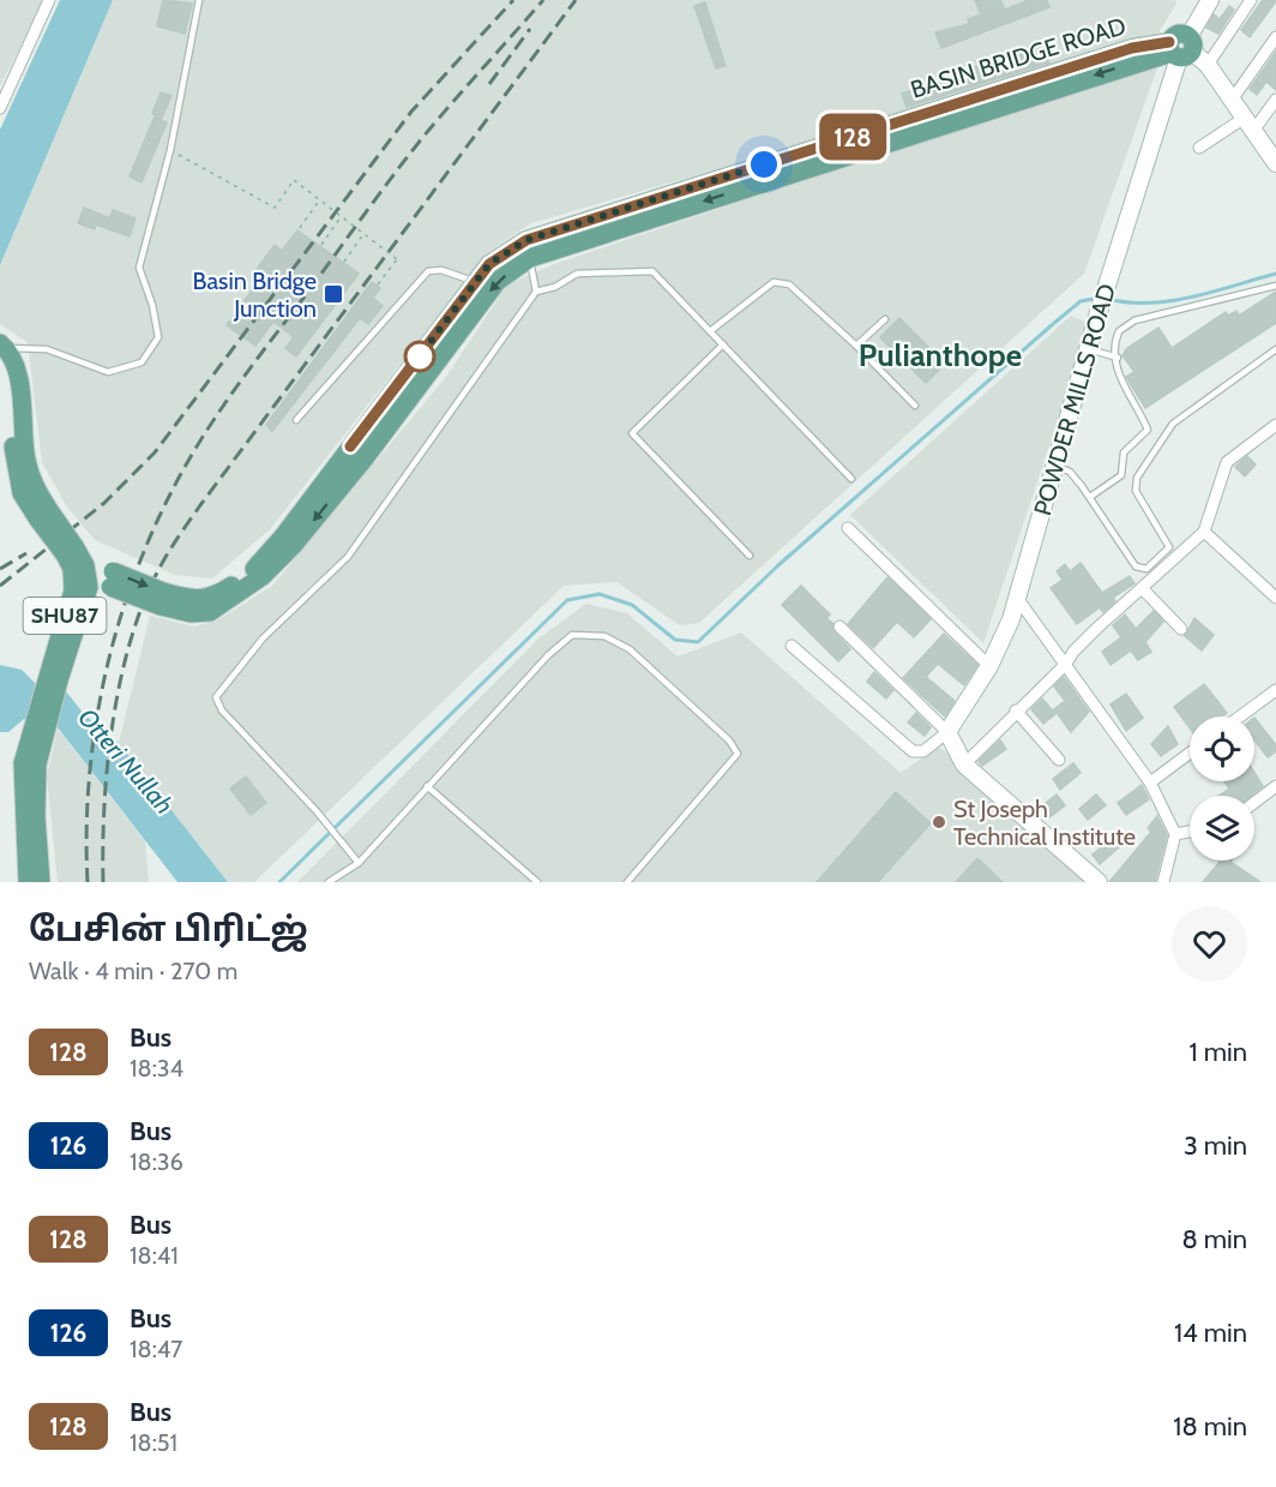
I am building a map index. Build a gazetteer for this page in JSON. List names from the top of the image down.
{
  "streets": {
    "main road": ["BASIN BRIDGE ROAD", "SHU87"],
    "street": ["POWDER MILLS ROAD"]
  },
  "crossings": [
    ["BASIN BRIDGE ROAD", "POWDER MILLS ROAD"]
  ],
  "districts": ["Pulianthope"],
  "water": ["Otteri Nullah"],
  "places": {
    "transit": ["Basin Bridge Junction"],
    "other": ["St Joseph Technical Institute"]
  },
  "lines": ["bus line 128"],
  "page": {
    "on_map": "128",
    "heading": ["பேசின் பிரிட்ஜ்", "Walk · 4 min · 270 m"],
    "list": [
      {
        "mark": "128",
        "name": "Bus",
        "note": "18:34",
        "value": "1 min"
      },
      {
        "mark": "126",
        "name": "Bus",
        "note": "18:36",
        "value": "3 min"
      },
      {
        "mark": "128",
        "name": "Bus",
        "note": "18:41",
        "value": "8 min"
      },
      {
        "mark": "126",
        "name": "Bus",
        "note": "18:47",
        "value": "14 min"
      },
      {
        "mark": "128",
        "name": "Bus",
        "note": "18:51",
        "value": "18 min"
      }
    ]
  }
}
